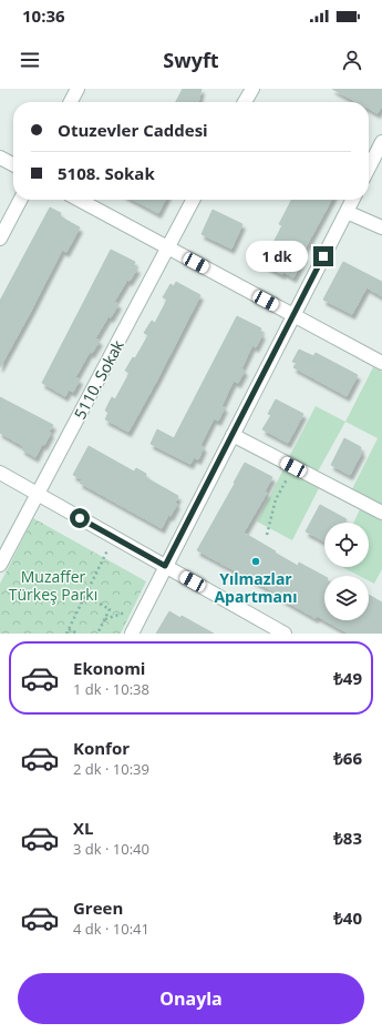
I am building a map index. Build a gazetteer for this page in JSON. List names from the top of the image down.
{
  "streets": {
    "street": ["5110. Sokak"]
  },
  "parks": ["Muzaffer Türkeş Parkı"],
  "places": ["Yılmazlar Apartmanı"],
  "page": {
    "status": "10:36",
    "header": "Swyft",
    "banner": ["Otuzevler Caddesi", "5108. Sokak"],
    "bubble": "1 dk",
    "list": [
      {
        "name": "Ekonomi",
        "note": "1 dk · 10:38",
        "value": "₺49"
      },
      {
        "name": "Konfor",
        "note": "2 dk · 10:39",
        "value": "₺66"
      },
      {
        "name": "XL",
        "note": "3 dk · 10:40",
        "value": "₺83"
      },
      {
        "name": "Green",
        "note": "4 dk · 10:41",
        "value": "₺40"
      }
    ],
    "buttons": "Onayla"
  }
}
